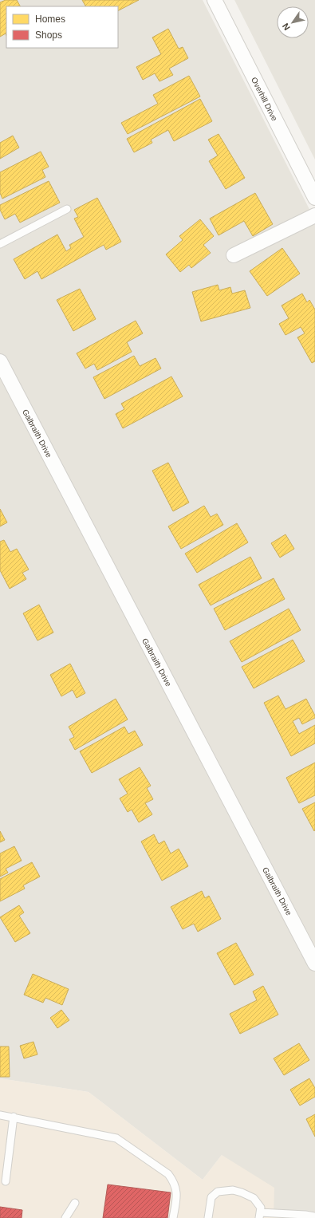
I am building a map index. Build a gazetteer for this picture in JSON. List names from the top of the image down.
{
  "streets": {
    "street": ["Overhill Drive", "Galbraith Drive"]
  },
  "legend": ["Homes", "Shops"],
  "north": "bottom left"
}
